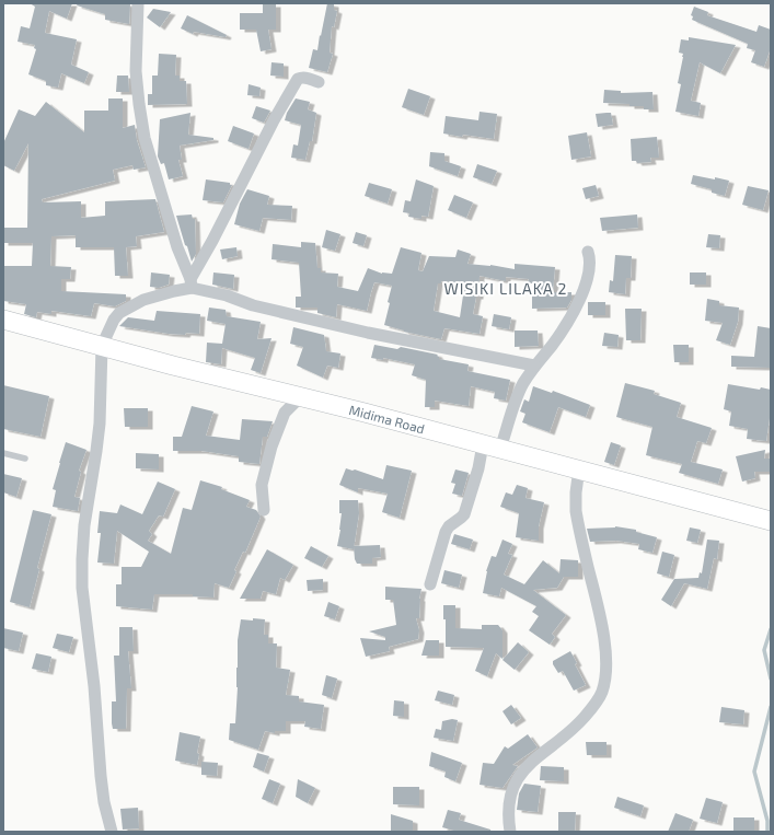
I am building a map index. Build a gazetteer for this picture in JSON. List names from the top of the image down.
{
  "streets": {
    "main road": ["Midima Road"]
  },
  "districts": ["WISIKI LILAKA 2"]
}
